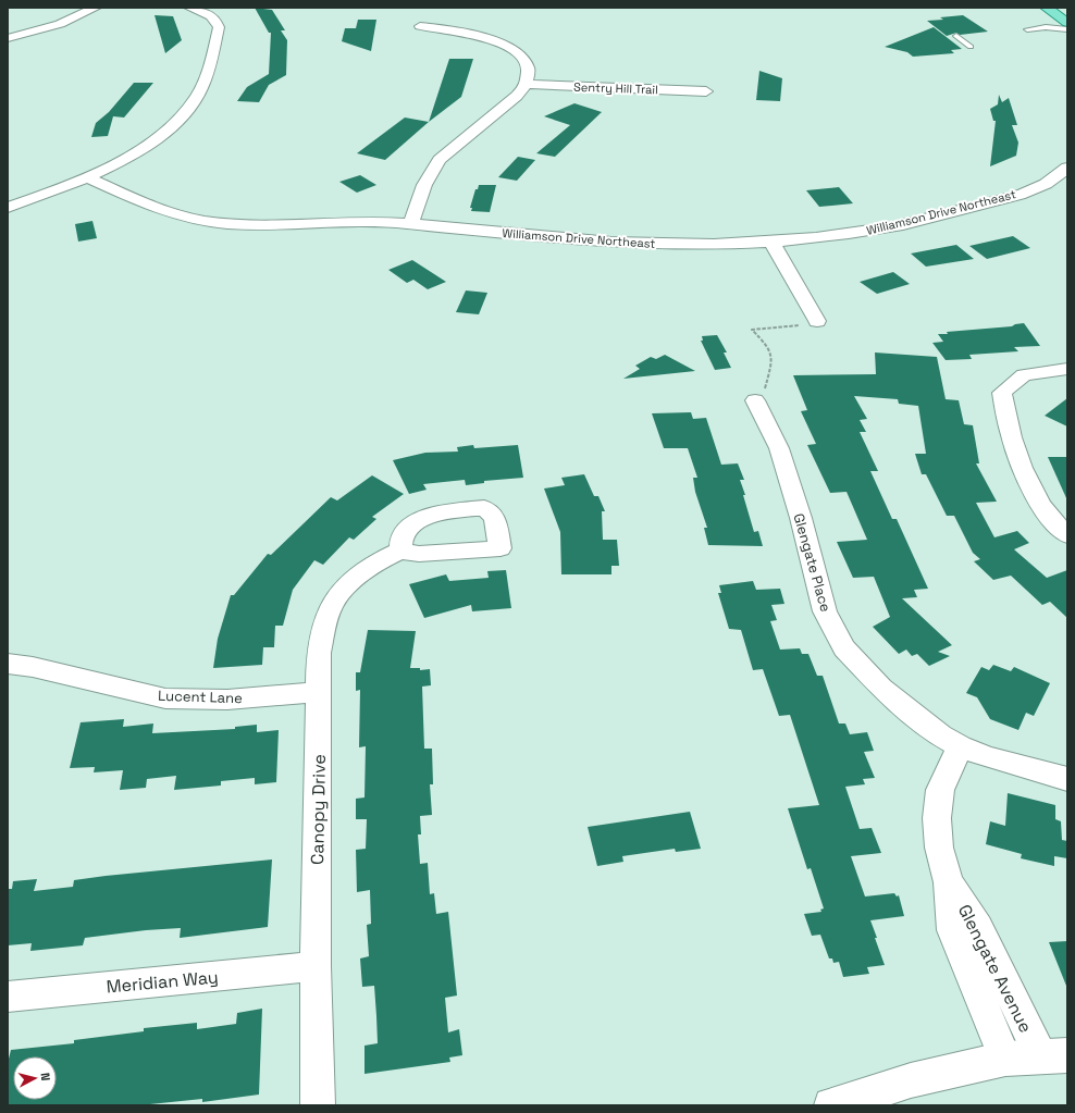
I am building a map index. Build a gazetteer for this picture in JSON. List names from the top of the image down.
{
  "streets": {
    "street": [
      "Sentry Hill Trail",
      "Williamson Drive Northeast",
      "Glengate Place",
      "Lucent Lane",
      "Canopy Drive",
      "Glengate Avenue",
      "Meridian Way"
    ]
  },
  "crossings": [
    ["Glengate Place", "Glengate Avenue"],
    ["Lucent Lane", "Canopy Drive"],
    ["Canopy Drive", "Meridian Way"]
  ],
  "north": "right"
}
